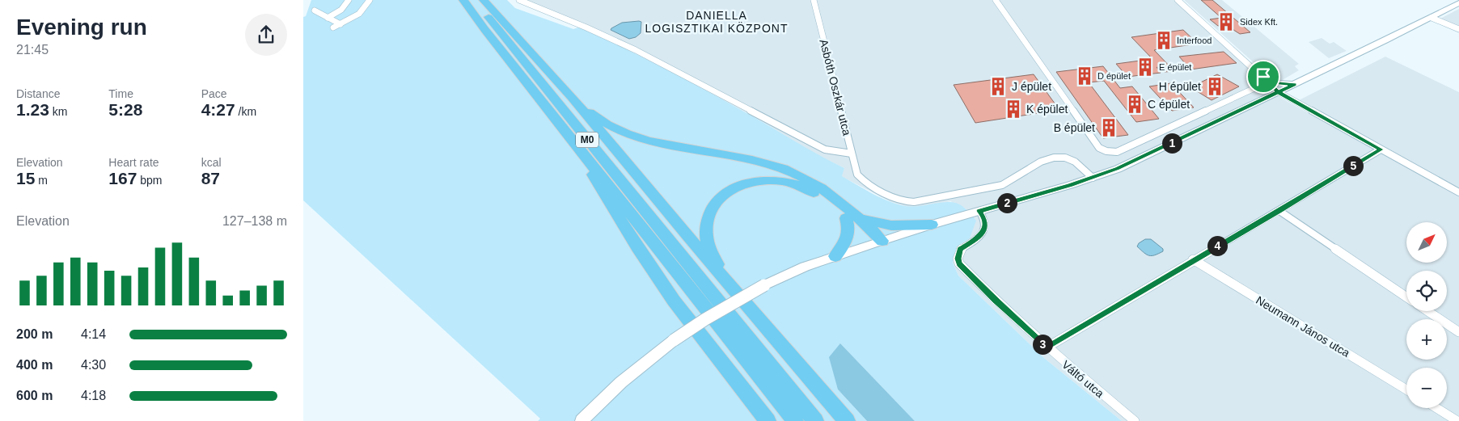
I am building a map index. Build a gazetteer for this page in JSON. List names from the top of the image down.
{
  "streets": {
    "highway": ["M0"],
    "street": ["Asbóth Oszkár utca", "Neumann János utca", "Váltó utca"]
  },
  "districts": ["DANIELLA LOGISZTIKAI KÖZPONT"],
  "places": {
    "building": [
      "Sidex Kft.",
      "Interfood",
      "E épület",
      "D épület",
      "J épület",
      "H épület",
      "C épület",
      "K épület",
      "B épület"
    ]
  },
  "north": "top right",
  "page": {
    "heading": ["Evening run", "21:45"],
    "stats": [
      ["Distance", "1.23 km"],
      ["Time", "5:28"],
      ["Pace", "4:27 /km"],
      ["Elevation", "15 m"],
      ["Heart rate", "167 bpm"],
      ["kcal", "87"]
    ],
    "pins": [
      "1",
      "5",
      "2",
      "4",
      "3"
    ],
    "chart": ["Elevation", "127–138 m"],
    "map_buttons": ["+", "−"],
    "list": [
      {
        "name": "200 m",
        "note": "4:14"
      },
      {
        "name": "400 m",
        "note": "4:30"
      },
      {
        "name": "600 m",
        "note": "4:18"
      }
    ]
  }
}
